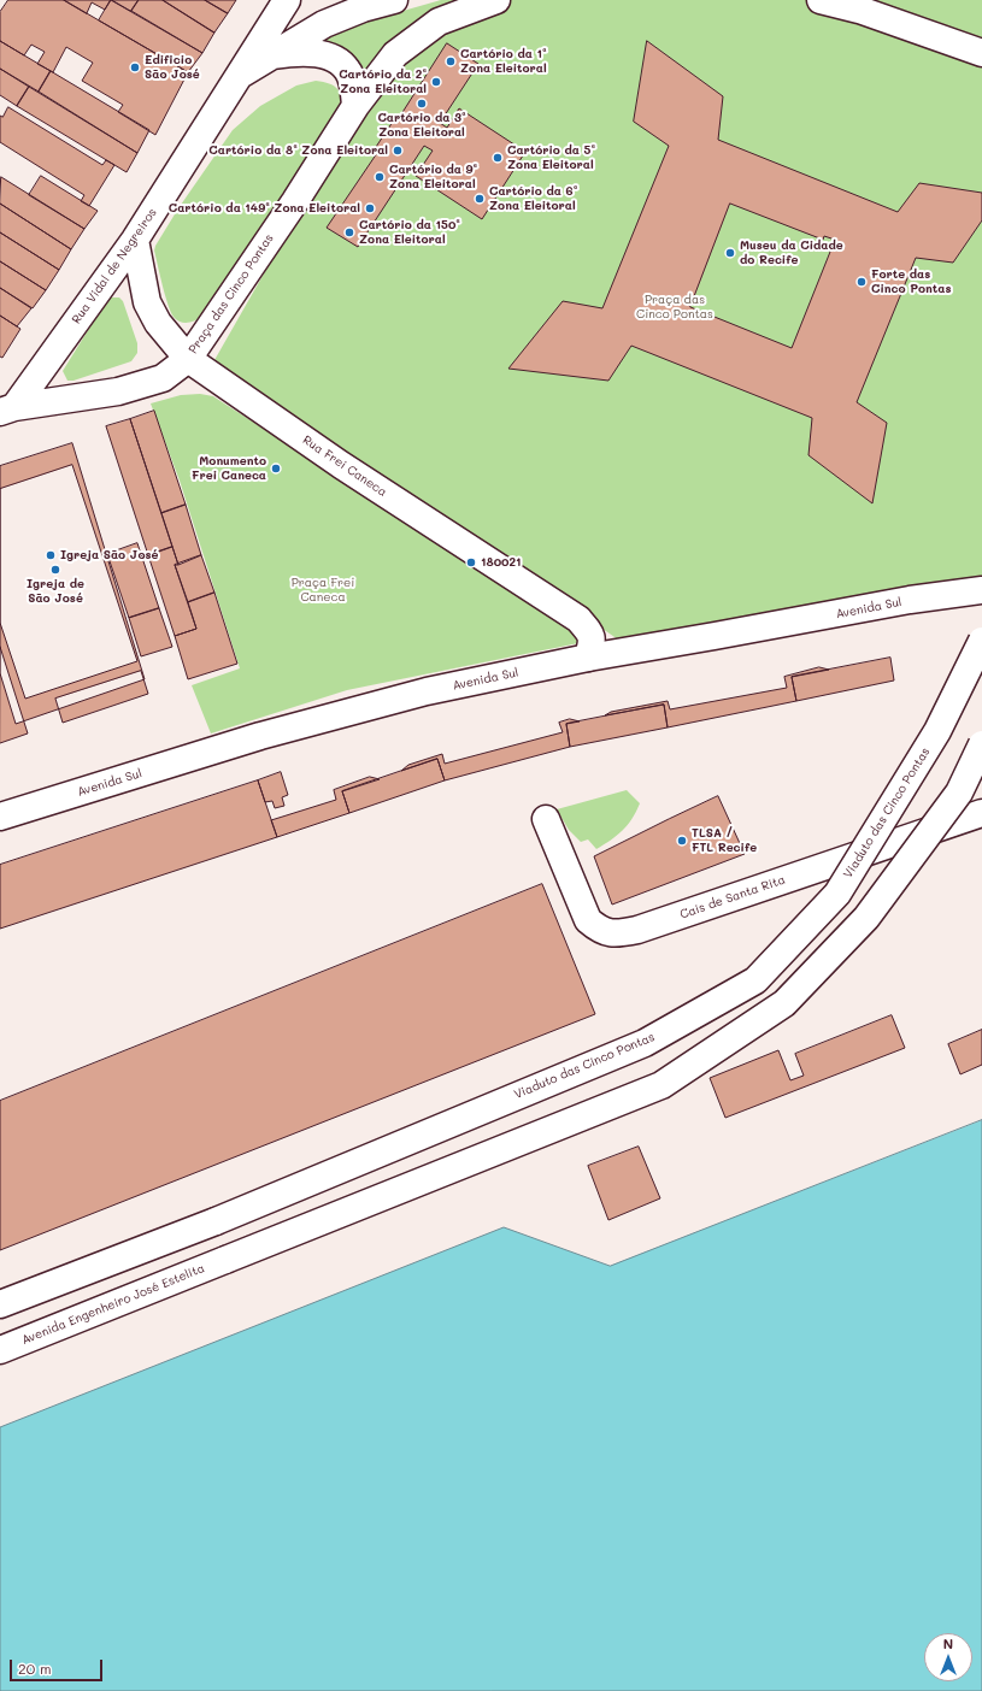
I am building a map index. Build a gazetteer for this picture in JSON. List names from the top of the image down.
{
  "streets": {
    "main road": [
      "Rua Vidal de Negreiros",
      "Praça das Cinco Pontas",
      "Rua Frei Caneca",
      "Avenida Sul",
      "Viaduto das Cinco Pontas",
      "Cais de Santa Rita",
      "Avenida Engenheiro José Estelita"
    ]
  },
  "crossings": [
    ["Rua Vidal de Negreiros", "Praça das Cinco Pontas"],
    ["Rua Vidal de Negreiros", "Rua Frei Caneca"],
    ["Praça das Cinco Pontas", "Rua Frei Caneca"],
    ["Rua Frei Caneca", "Avenida Sul"]
  ],
  "parks": ["Praça das Cinco Pontas", "Praça Frei Caneca"],
  "places": [
    "Cartório da 1ª Zona Eleitoral",
    "Edificio São José",
    "Cartório da 2ª Zona Eleitoral",
    "Cartório da 3ª Zona Eleitoral",
    "Cartório da 8ª Zona Eleitoral",
    "Cartório da 5ª Zona Eleitoral",
    "Cartório da 9ª Zona Eleitoral",
    "Cartório da 6ª Zona Eleitoral",
    "Cartório da 149ª Zona Eleitoral",
    "Cartório da 150ª Zona Eleitoral",
    "Museu da Cidade do Recife",
    "Forte das Cinco Pontas",
    "Monumento Frei Caneca",
    "Igreja São José",
    "180021",
    "Igreja de São José",
    "TLSA / FTL Recife"
  ],
  "scale_bar": "20 m",
  "north": "top"
}
